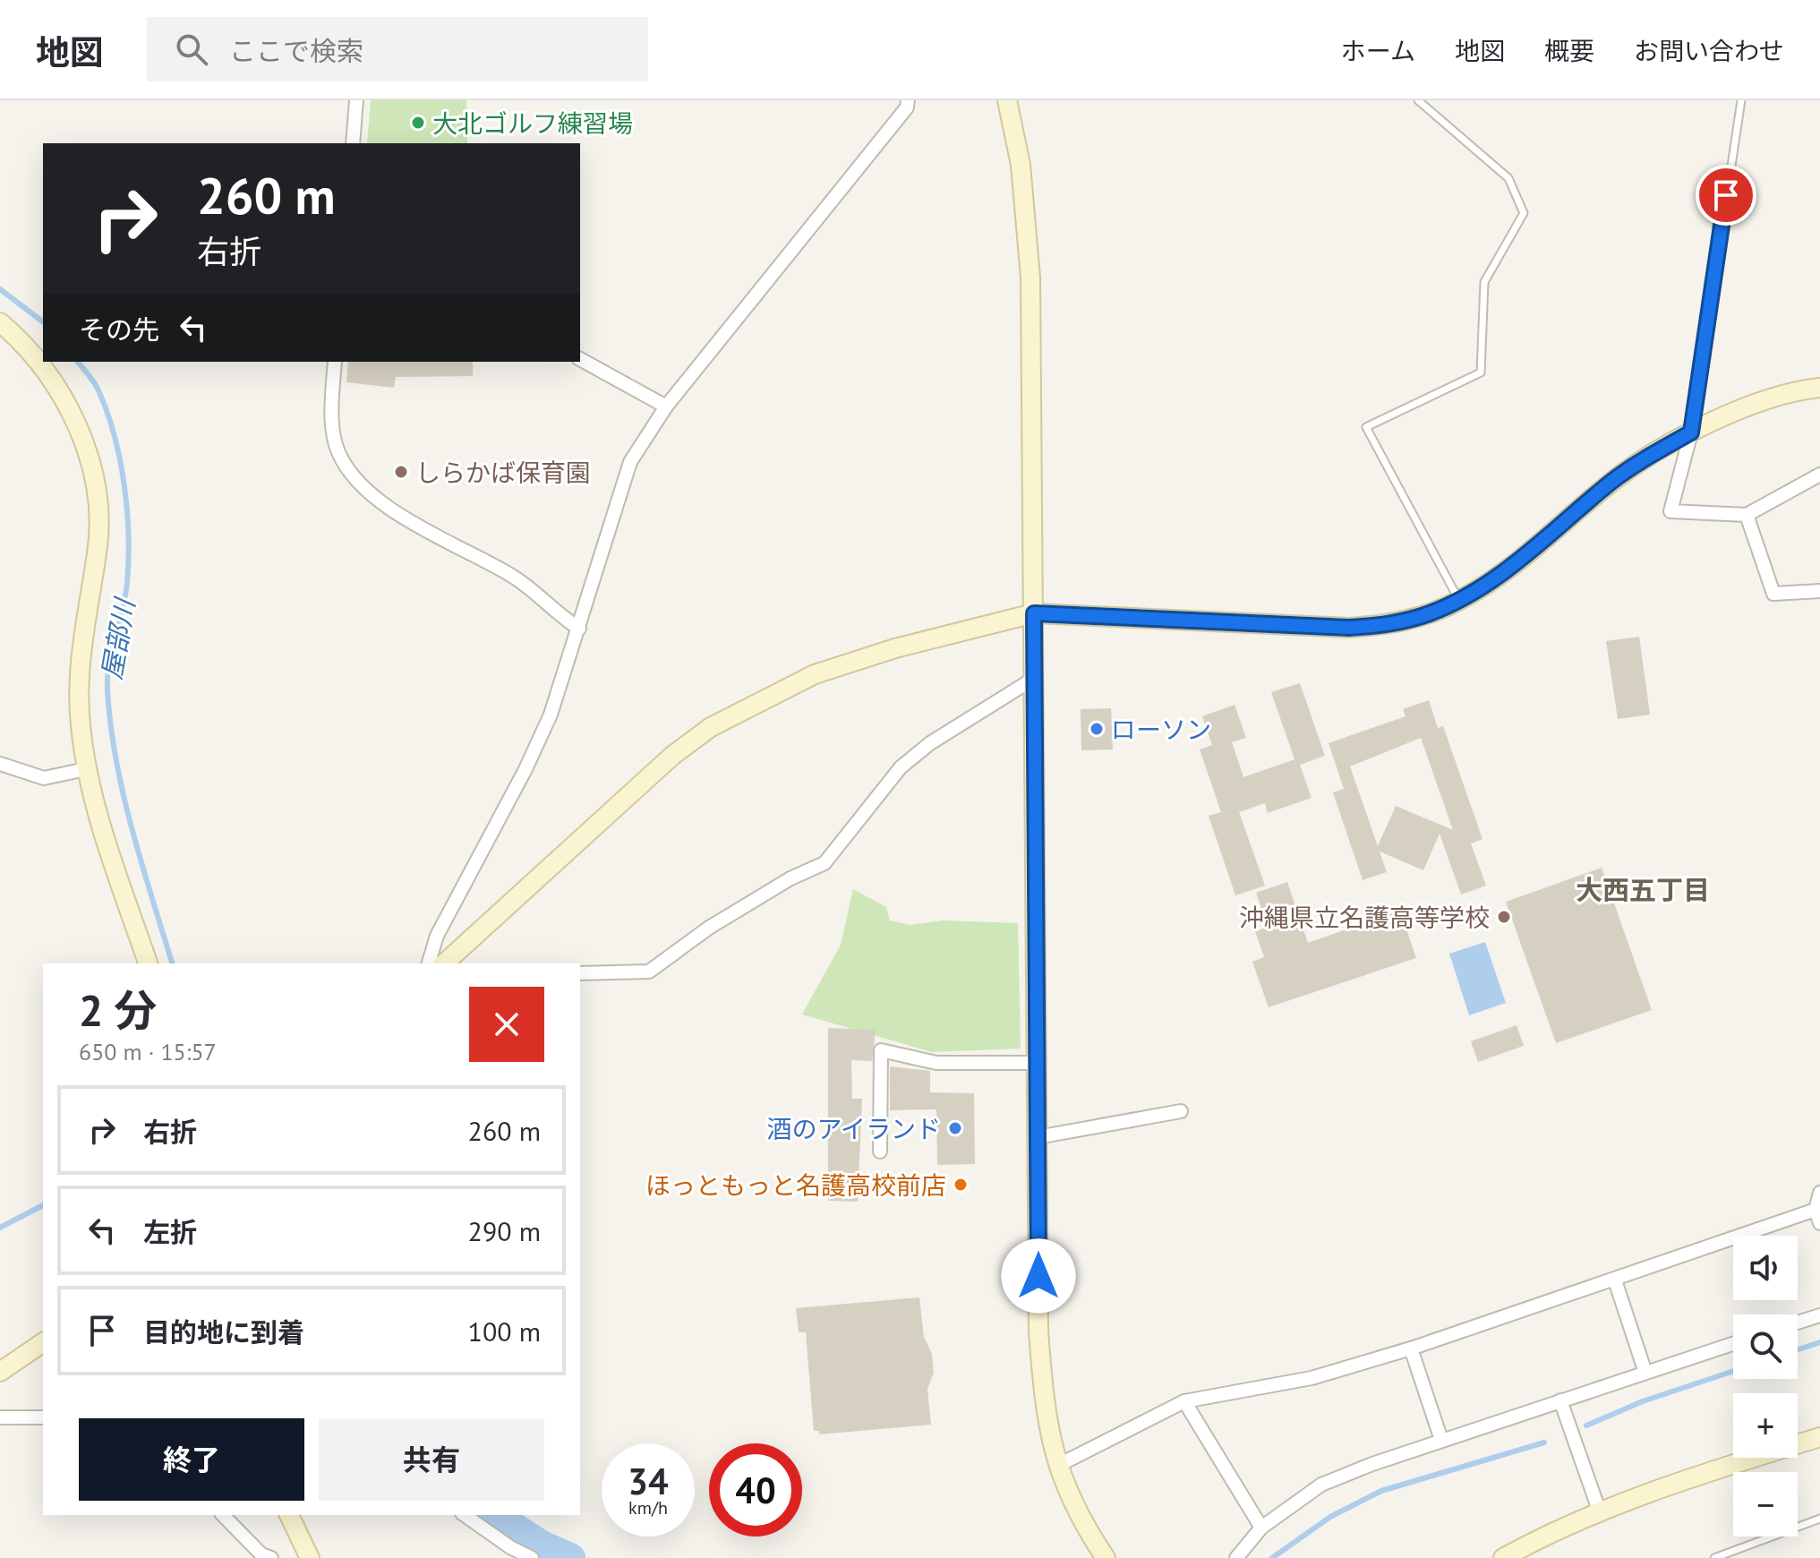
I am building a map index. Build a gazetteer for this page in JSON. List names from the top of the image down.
{
  "districts": ["大西五丁目"],
  "water": ["屋部川"],
  "places": [
    "大北ゴルフ練習場",
    "しらかば保育園",
    "ローソン",
    "沖縄県立名護高等学校",
    "酒のアイランド",
    "ほっともっと名護高校前店"
  ],
  "page": {
    "header": "地図",
    "search": "ここで検索",
    "nav": [
      "ホーム",
      "地図",
      "概要",
      "お問い合わせ"
    ],
    "turn": ["260 m", "右折"],
    "then": "その先",
    "heading": ["2 分", "650 m · 15:57"],
    "list": [
      {
        "name": "右折",
        "value": "260 m"
      },
      {
        "name": "左折",
        "value": "290 m"
      },
      {
        "name": "目的地に到着",
        "value": "100 m"
      }
    ],
    "map_buttons": ["+", "−"],
    "buttons": ["終了", "共有"],
    "speed": "34 km/h",
    "limit": "40"
  }
}
